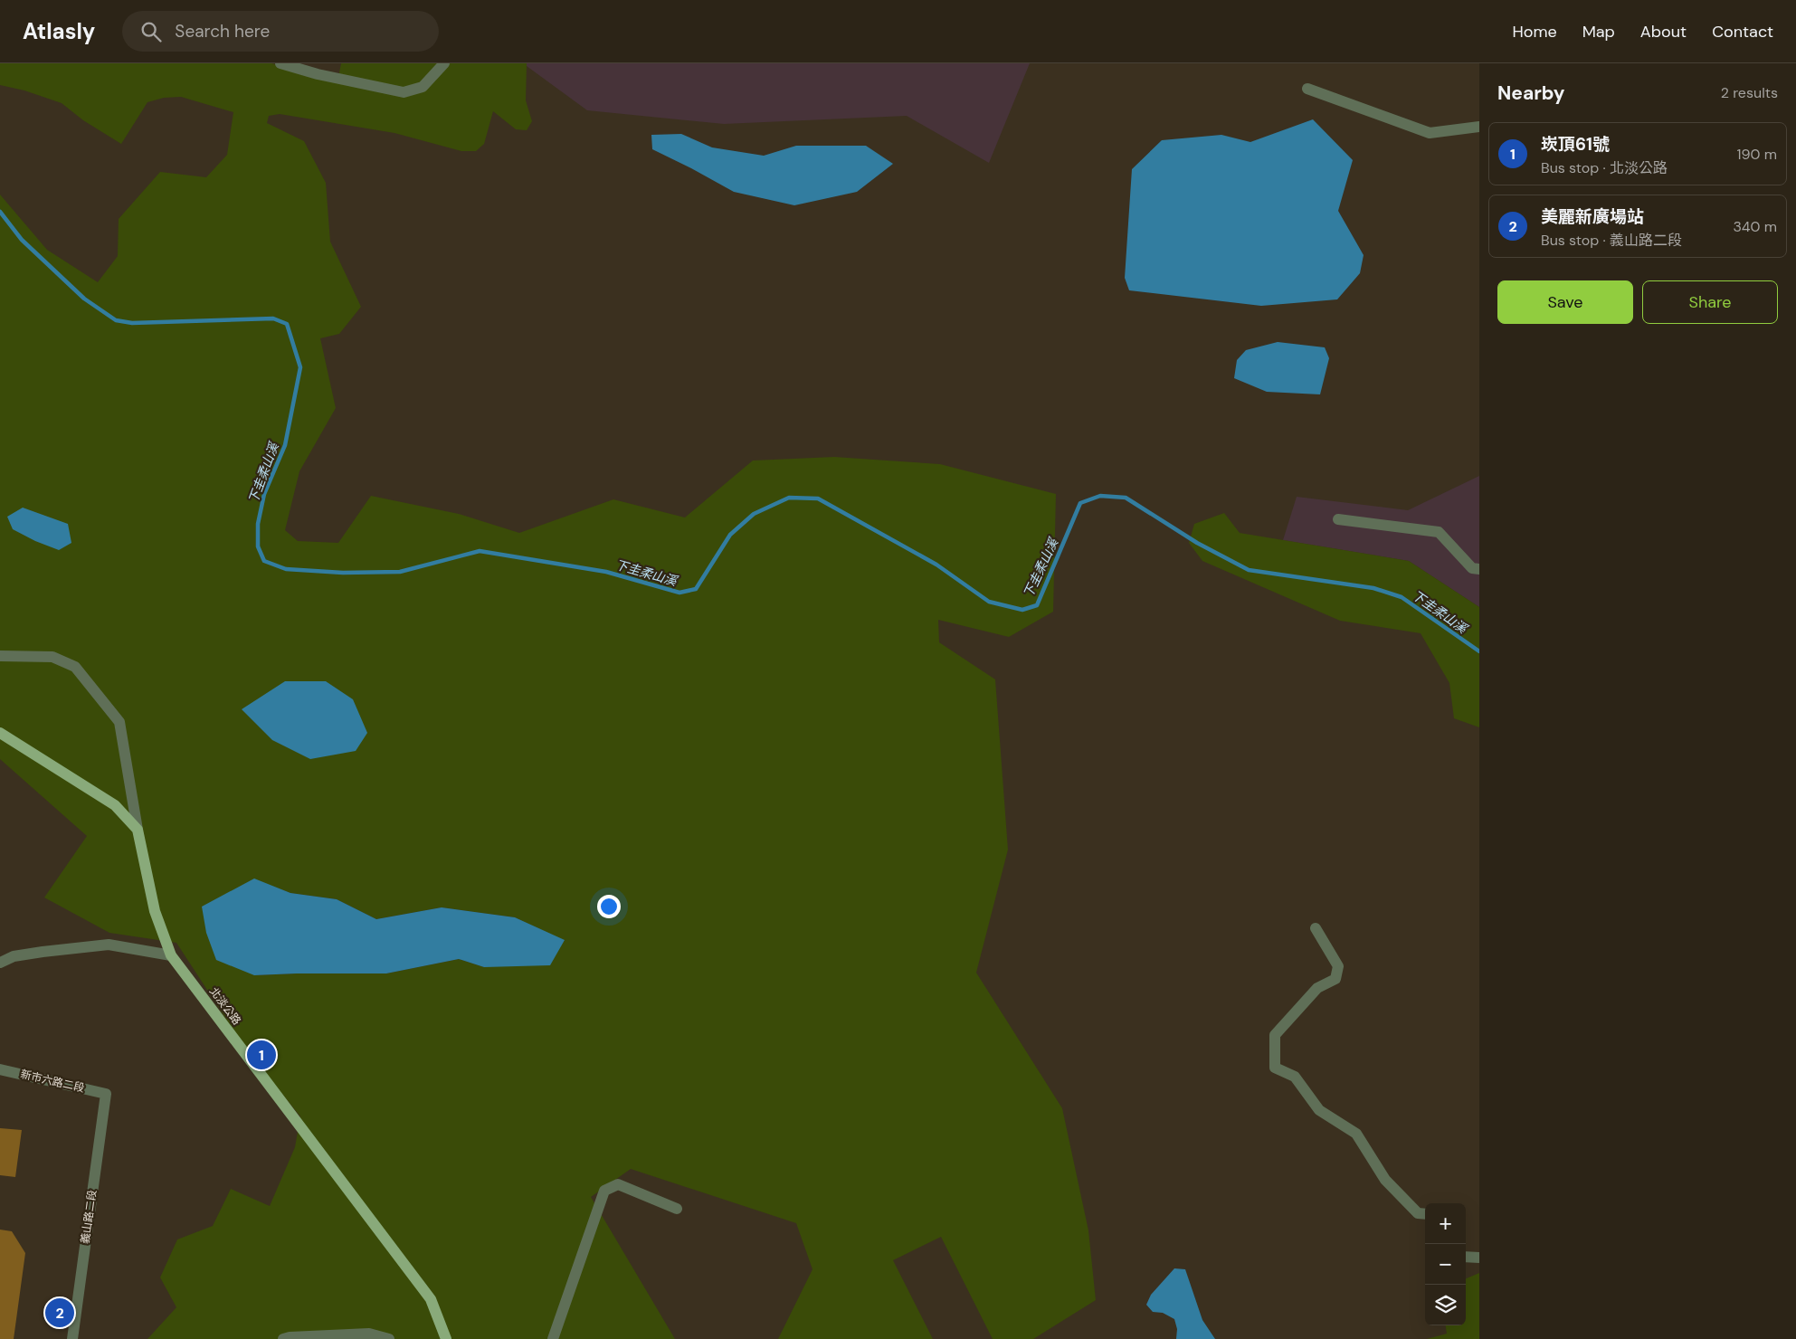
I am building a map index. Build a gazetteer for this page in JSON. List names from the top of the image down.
{
  "streets": {
    "main road": ["北淡公路"],
    "street": ["新市六路二段", "義山路二段"]
  },
  "crossings": [
    ["新市六路二段", "義山路二段"]
  ],
  "water": ["下圭柔山溪"],
  "page": {
    "header": "Atlasly",
    "search": "Search here",
    "nav": [
      "Home",
      "Map",
      "About",
      "Contact"
    ],
    "heading": ["Nearby", "2 results"],
    "list": [
      {
        "mark": "1",
        "name": "崁頂61號",
        "note": "Bus stop · 北淡公路",
        "value": "190 m"
      },
      {
        "mark": "2",
        "name": "美麗新廣場站",
        "note": "Bus stop · 義山路二段",
        "value": "340 m"
      }
    ],
    "buttons": ["Save", "Share"],
    "pins": ["1", "2"],
    "map_buttons": ["+", "−"]
  }
}
